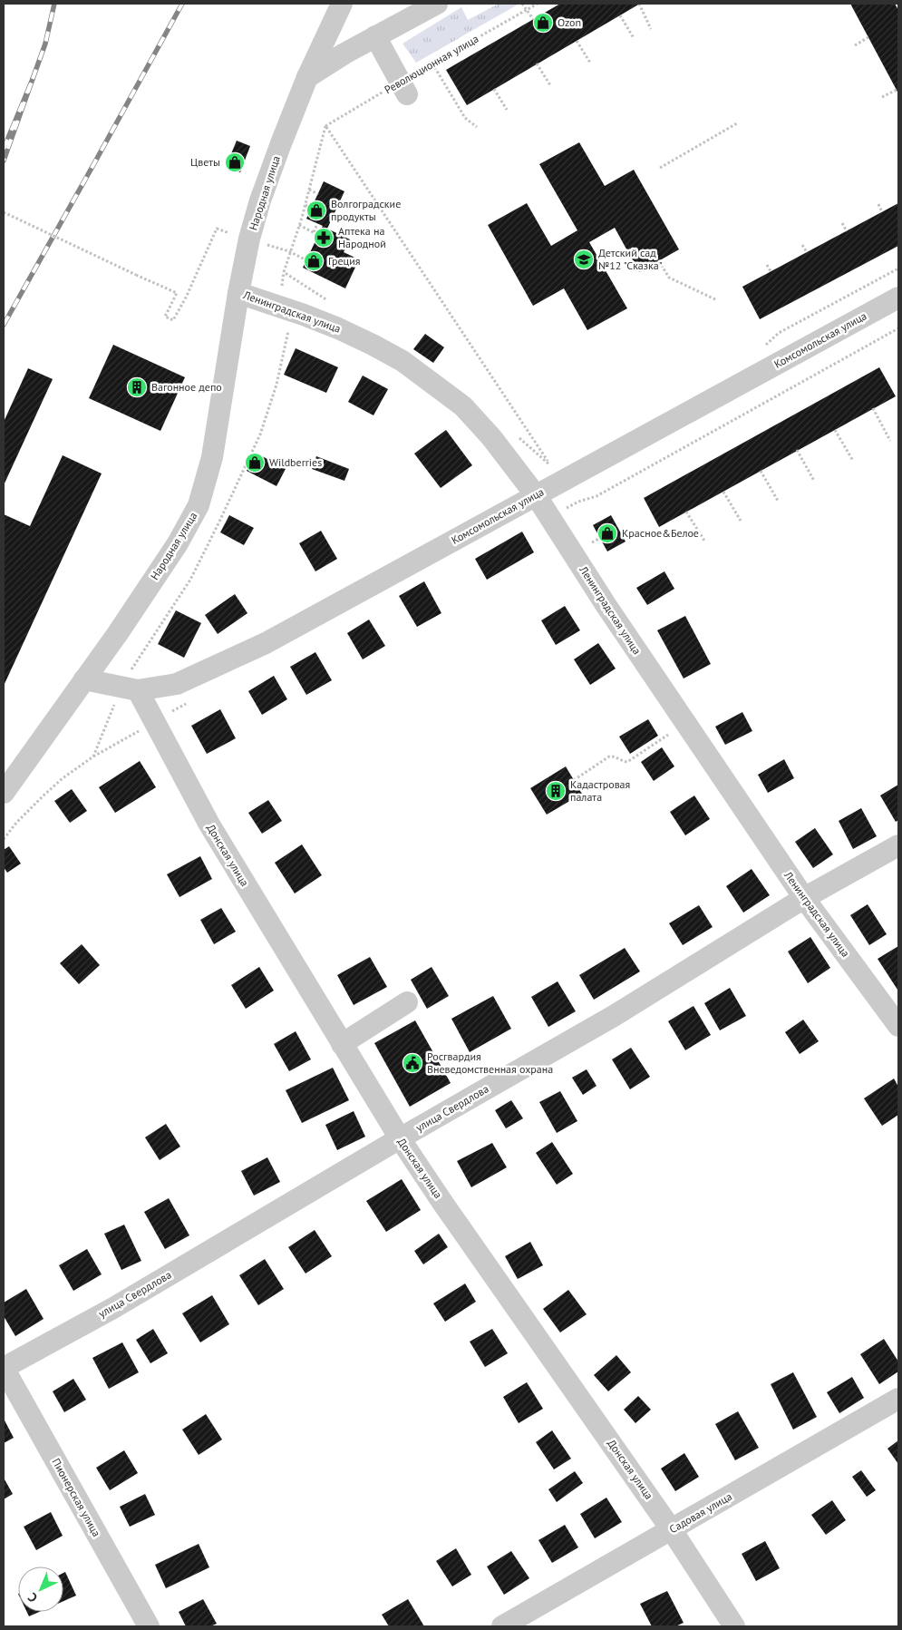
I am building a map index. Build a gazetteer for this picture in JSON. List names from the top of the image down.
{
  "streets": {
    "street": [
      "Народная улица",
      "Ленинградская улица",
      "Комсомольская улица",
      "Донская улица",
      "улица Свердлова",
      "Пионерская улица",
      "Садовая улица"
    ],
    "path": ["Революционная улица"]
  },
  "crossings": [
    ["Народная улица", "Ленинградская улица"],
    ["Народная улица", "Комсомольская улица"],
    ["Ленинградская улица", "Комсомольская улица"],
    ["Ленинградская улица", "улица Свердлова"],
    ["Комсомольская улица", "Донская улица"],
    ["Донская улица", "улица Свердлова"],
    ["Донская улица", "Садовая улица"],
    ["улица Свердлова", "Пионерская улица"]
  ],
  "places": {
    "shop": [
      "Ozon",
      "Цветы",
      "Волгоградские продукты",
      "Греция",
      "Wildberries",
      "Красное&Белое"
    ],
    "pharmacy": ["Аптека на Народной"],
    "school or university": ["Детский сад №12 \"Сказка\""],
    "building": ["Вагонное депо", "Кадастровая палата"],
    "public building": ["Росгвардия Вневедомственная охрана"]
  },
  "north": "bottom left"
}
